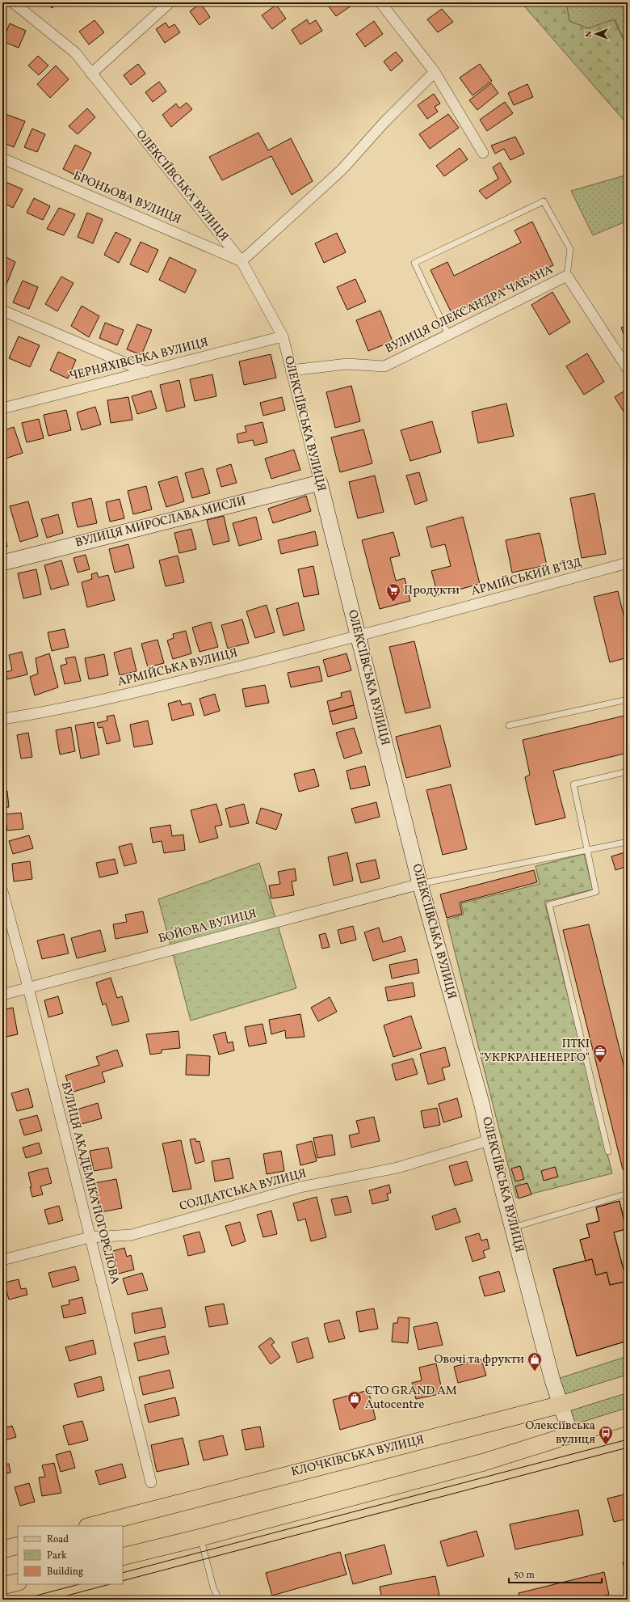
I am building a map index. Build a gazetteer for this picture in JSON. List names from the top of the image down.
{
  "streets": {
    "main road": ["КЛОЧКІВСЬКА ВУЛИЦЯ"],
    "street": [
      "ОЛЕКСІЇВСЬКА ВУЛИЦЯ",
      "БРОНЬОВА ВУЛИЦЯ",
      "ВУЛИЦЯ ОЛЕКСАНДРА ЧАБАНА",
      "ЧЕРНЯХІВСЬКА ВУЛИЦЯ",
      "ВУЛИЦЯ МИРОСЛАВА МИСЛИ",
      "АРМІЙСЬКИЙ В’ЇЗД",
      "АРМІЙСЬКА ВУЛИЦЯ",
      "БОЙОВА ВУЛИЦЯ",
      "ВУЛИЦЯ АКАДЕМІКА ПОГОРЄЛОВА",
      "СОЛДАТСЬКА ВУЛИЦЯ"
    ]
  },
  "crossings": [
    ["ОЛЕКСІЇВСЬКА ВУЛИЦЯ", "БРОНЬОВА ВУЛИЦЯ"],
    ["ОЛЕКСІЇВСЬКА ВУЛИЦЯ", "ВУЛИЦЯ ОЛЕКСАНДРА ЧАБАНА"],
    ["ОЛЕКСІЇВСЬКА ВУЛИЦЯ", "ЧЕРНЯХІВСЬКА ВУЛИЦЯ"],
    ["ОЛЕКСІЇВСЬКА ВУЛИЦЯ", "ВУЛИЦЯ МИРОСЛАВА МИСЛИ"],
    ["ОЛЕКСІЇВСЬКА ВУЛИЦЯ", "АРМІЙСЬКИЙ В’ЇЗД"],
    ["ОЛЕКСІЇВСЬКА ВУЛИЦЯ", "АРМІЙСЬКА ВУЛИЦЯ"],
    ["ОЛЕКСІЇВСЬКА ВУЛИЦЯ", "БОЙОВА ВУЛИЦЯ"],
    ["ОЛЕКСІЇВСЬКА ВУЛИЦЯ", "СОЛДАТСЬКА ВУЛИЦЯ"],
    ["ОЛЕКСІЇВСЬКА ВУЛИЦЯ", "КЛОЧКІВСЬКА ВУЛИЦЯ"],
    ["АРМІЙСЬКИЙ В’ЇЗД", "АРМІЙСЬКА ВУЛИЦЯ"],
    ["БОЙОВА ВУЛИЦЯ", "ВУЛИЦЯ АКАДЕМІКА ПОГОРЄЛОВА"],
    ["ВУЛИЦЯ АКАДЕМІКА ПОГОРЄЛОВА", "СОЛДАТСЬКА ВУЛИЦЯ"]
  ],
  "places": {
    "supermarket": ["Продукти"],
    "office": ["ПТКІ \"УКРКРАНЕНЕРГО\""],
    "shop": ["Овочі та фрукти", "СТО GRAND AM Autocentre"],
    "bus stop": ["Олексіївська вулиця"]
  },
  "legend": ["Road", "Park", "Building"],
  "scale_bar": "50 m",
  "north": "left"
}
